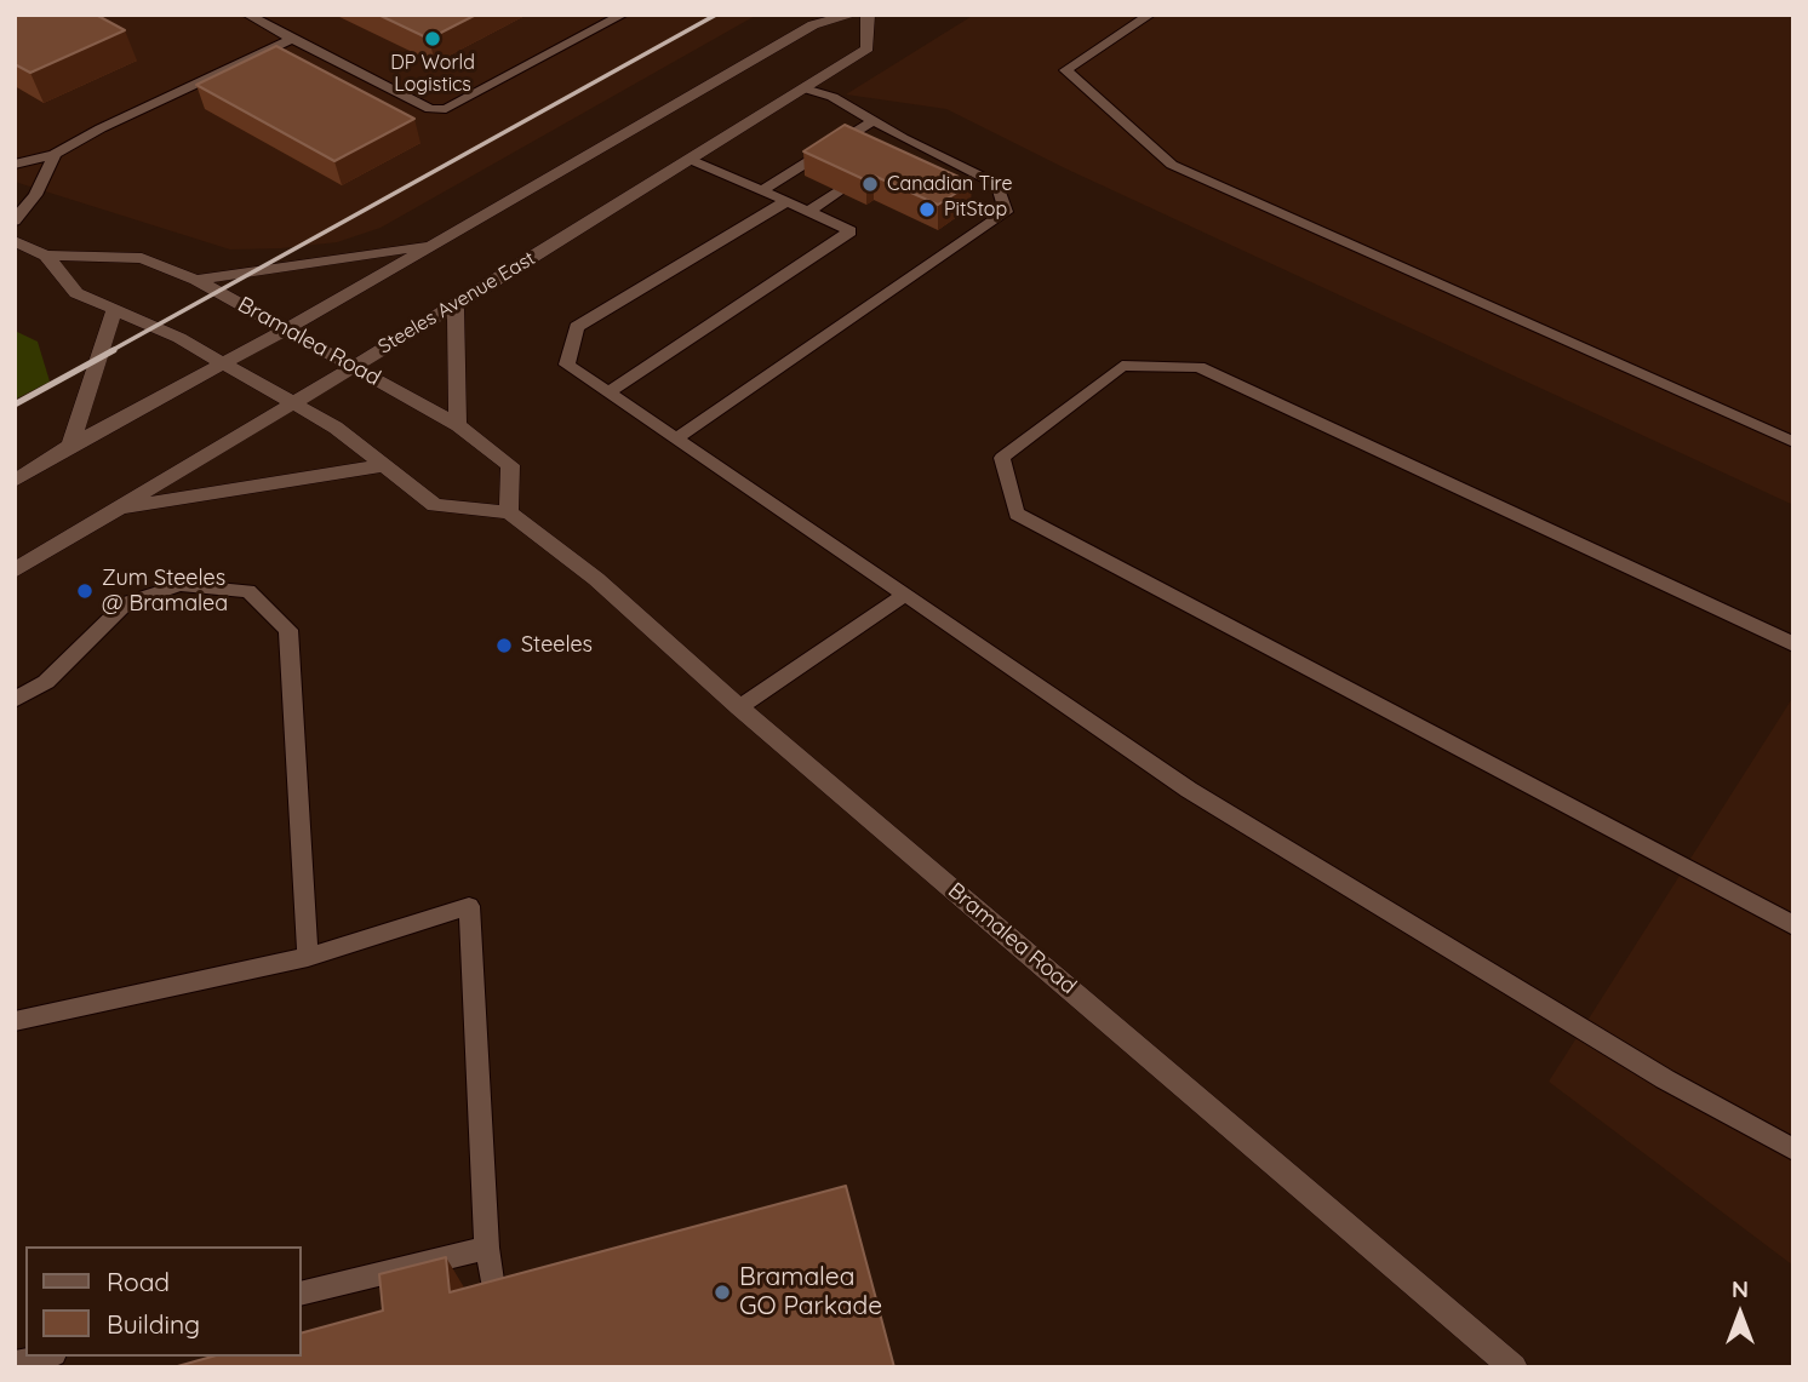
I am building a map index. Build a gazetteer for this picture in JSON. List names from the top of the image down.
{
  "streets": {
    "main road": ["Steeles Avenue East", "Bramalea Road"]
  },
  "crossings": [
    ["Steeles Avenue East", "Bramalea Road"]
  ],
  "places": [
    "DP World Logistics",
    "Canadian Tire",
    "PitStop",
    "Zum Steeles @ Bramalea",
    "Steeles",
    "Bramalea GO Parkade"
  ],
  "legend": ["Road", "Building"],
  "north": "top"
}
